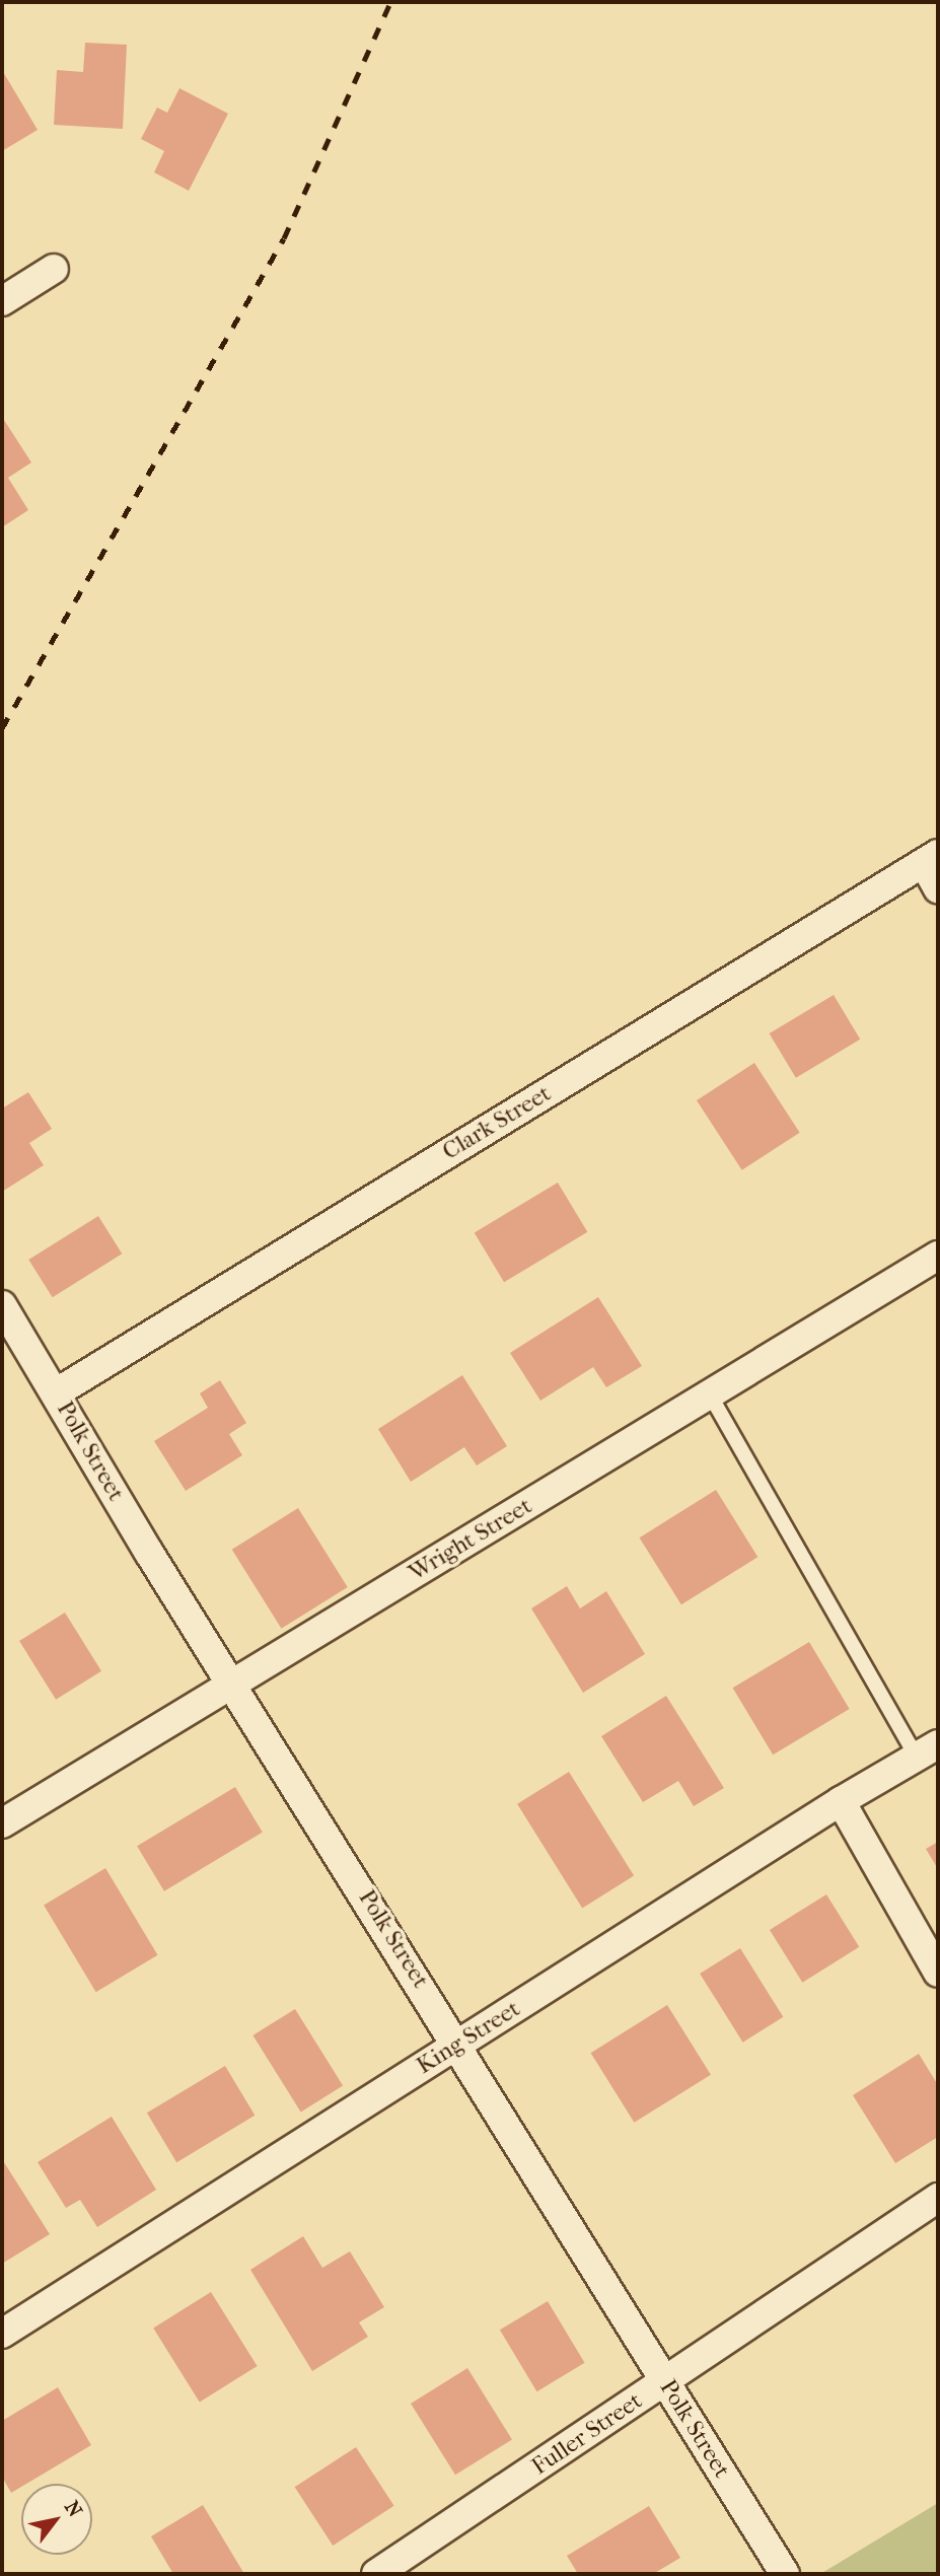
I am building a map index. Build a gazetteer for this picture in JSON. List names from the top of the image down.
{
  "streets": {
    "street": [
      "Clark Street",
      "Polk Street",
      "Wright Street",
      "King Street",
      "Fuller Street"
    ]
  },
  "crossings": [
    ["Clark Street", "Polk Street"],
    ["Polk Street", "Wright Street"],
    ["Polk Street", "King Street"],
    ["Polk Street", "Fuller Street"]
  ],
  "north": "top right"
}
